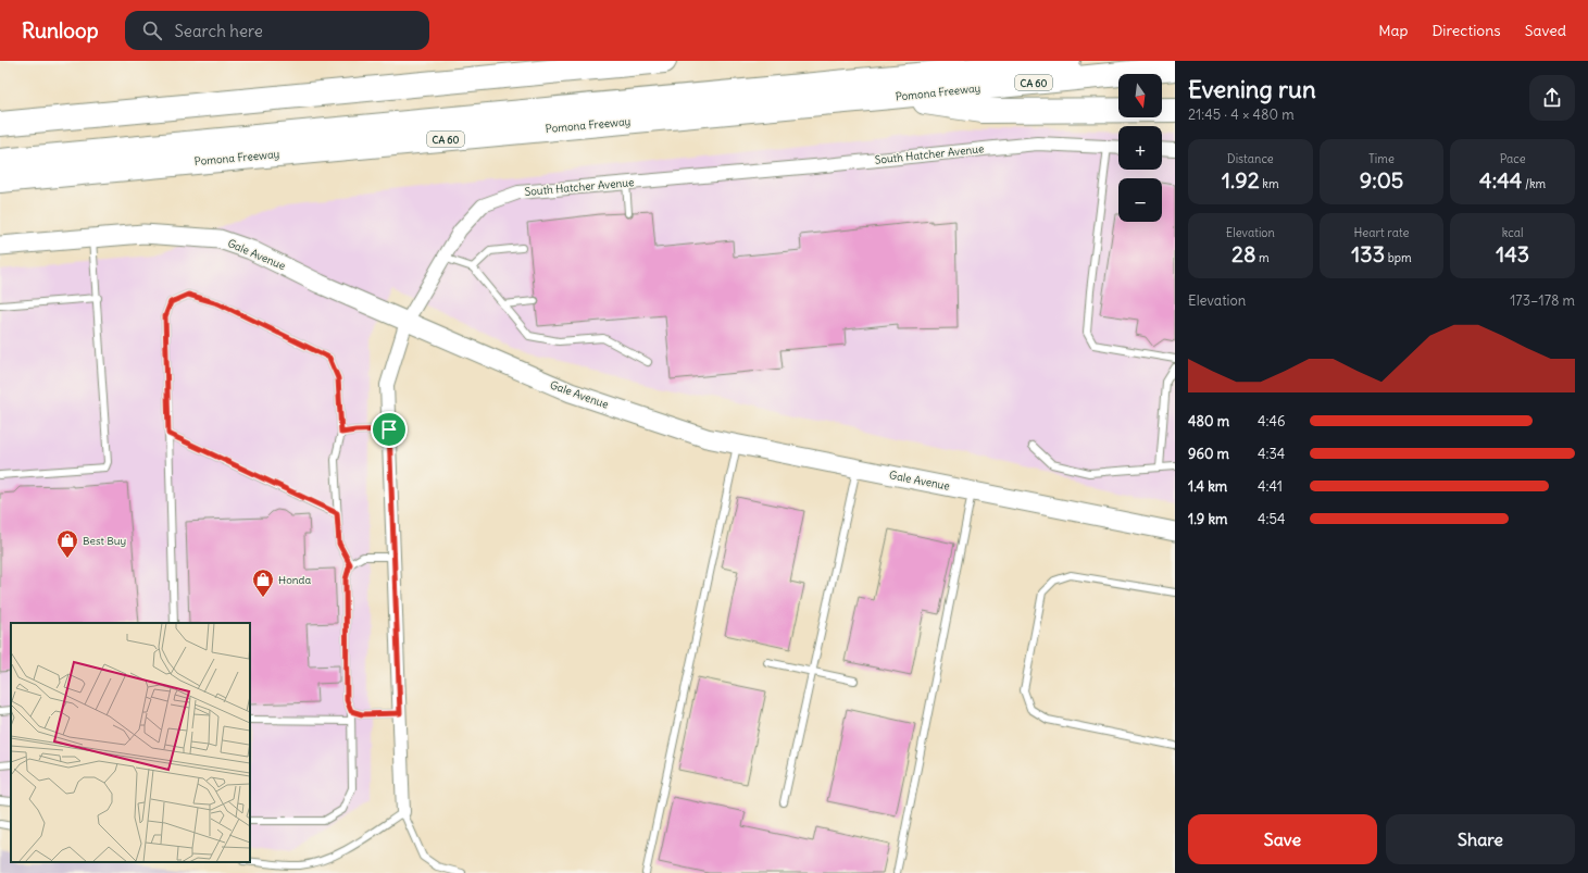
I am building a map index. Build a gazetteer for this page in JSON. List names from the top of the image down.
{
  "streets": {
    "highway": ["CA 60", "Pomona Freeway"],
    "main road": ["Gale Avenue"],
    "street": ["South Hatcher Avenue"]
  },
  "crossings": [
    ["South Hatcher Avenue", "Gale Avenue"]
  ],
  "places": {
    "shop": ["Best Buy", "Honda"]
  },
  "north": "bottom",
  "page": {
    "header": "Runloop",
    "search": "Search here",
    "nav": ["Map", "Directions", "Saved"],
    "heading": ["Evening run", "21:45 · 4 × 480 m"],
    "map_buttons": ["+", "−"],
    "stats": [
      ["Distance", "1.92 km"],
      ["Time", "9:05"],
      ["Pace", "4:44 /km"],
      ["Elevation", "28 m"],
      ["Heart rate", "133 bpm"],
      ["kcal", "143"]
    ],
    "chart": ["Elevation", "173–178 m"],
    "list": [
      {
        "name": "480 m",
        "note": "4:46"
      },
      {
        "name": "960 m",
        "note": "4:34"
      },
      {
        "name": "1.4 km",
        "note": "4:41"
      },
      {
        "name": "1.9 km",
        "note": "4:54"
      }
    ],
    "buttons": ["Save", "Share"]
  }
}
